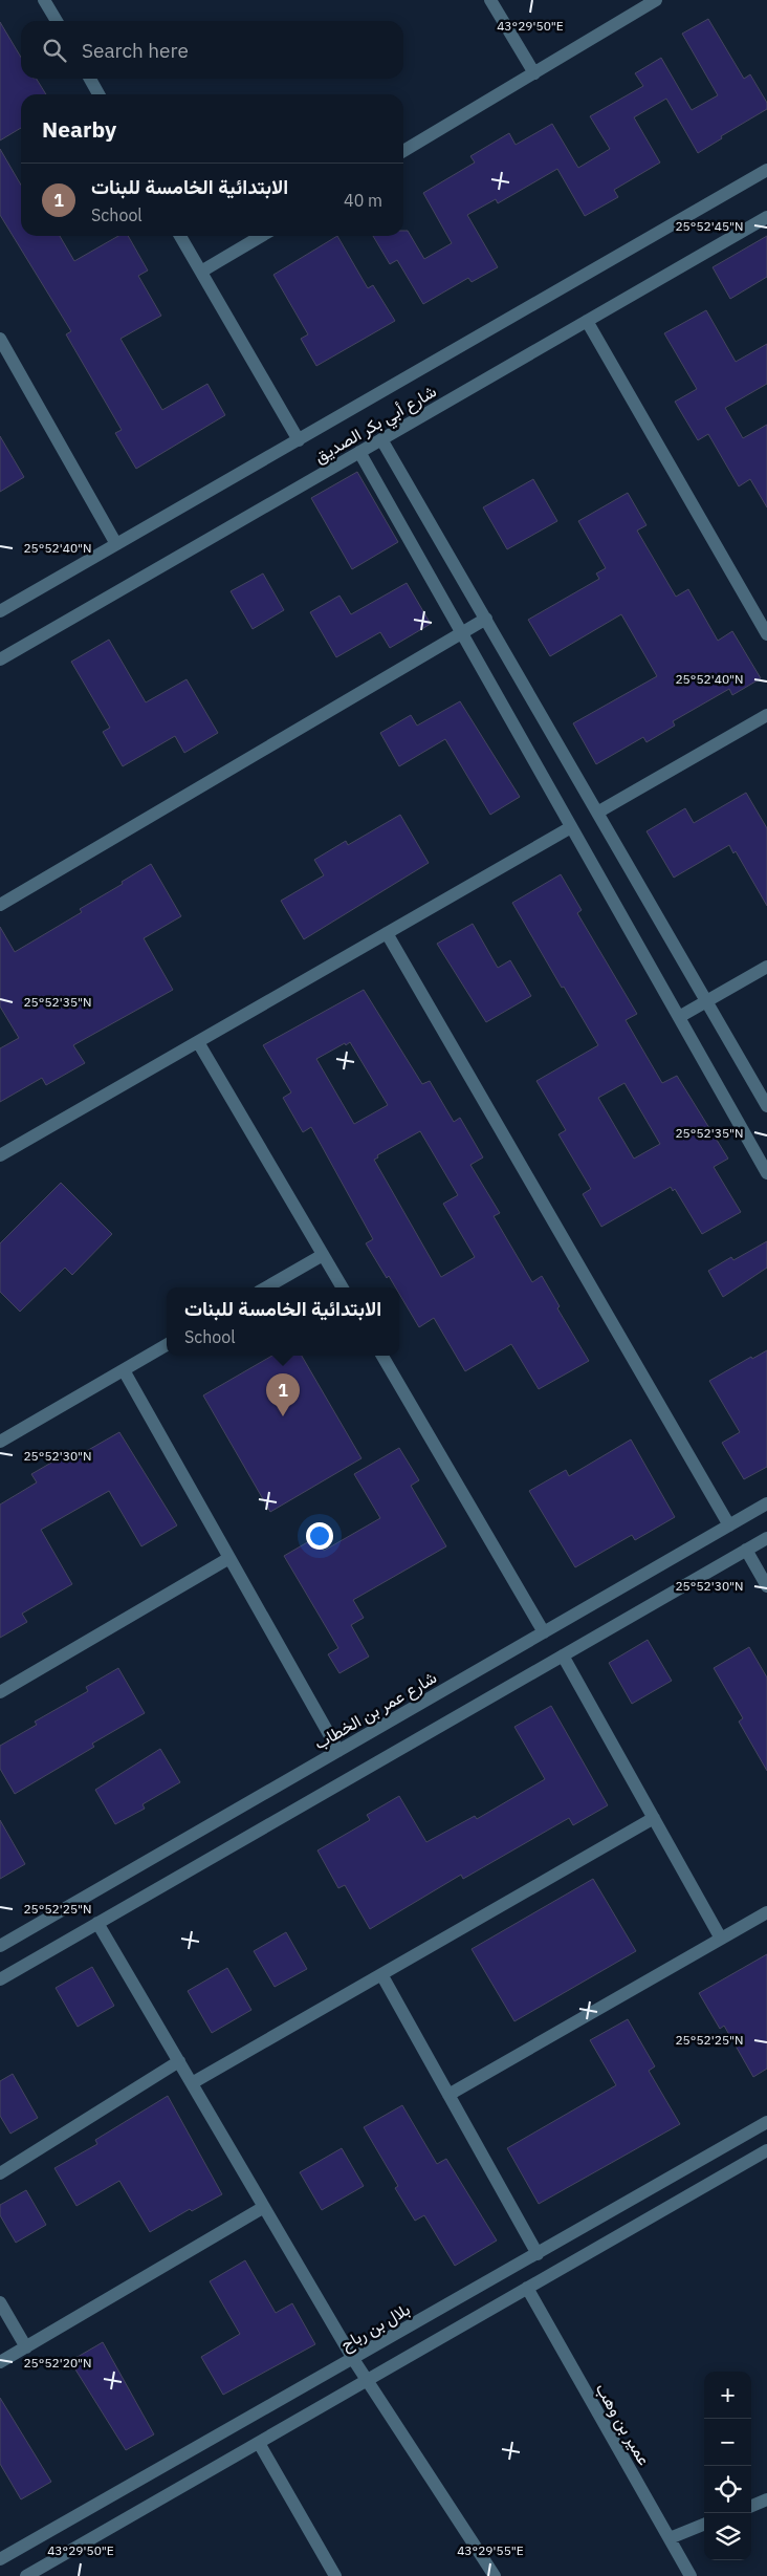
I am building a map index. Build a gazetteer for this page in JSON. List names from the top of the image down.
{
  "streets": {
    "street": [
      "شارع أبي بكر الصديق",
      "شارع عمر بن الخطاب",
      "بلال بن رباح",
      "عمير بن وهب"
    ]
  },
  "page": {
    "search": "Search here",
    "heading": "Nearby",
    "list": [
      {
        "mark": "1",
        "name": "الابتدائية الخامسة للبنات",
        "note": "School",
        "value": "40 m"
      }
    ],
    "popup": ["الابتدائية الخامسة للبنات", "School"],
    "pins": "1",
    "map_buttons": ["+", "−"]
  },
  "coordinates": [
    "43°29'50\"E",
    "25°52'45\"N",
    "25°52'40\"N",
    "25°52'35\"N",
    "25°52'30\"N",
    "25°52'25\"N",
    "25°52'20\"N",
    "43°29'55\"E"
  ]
}
